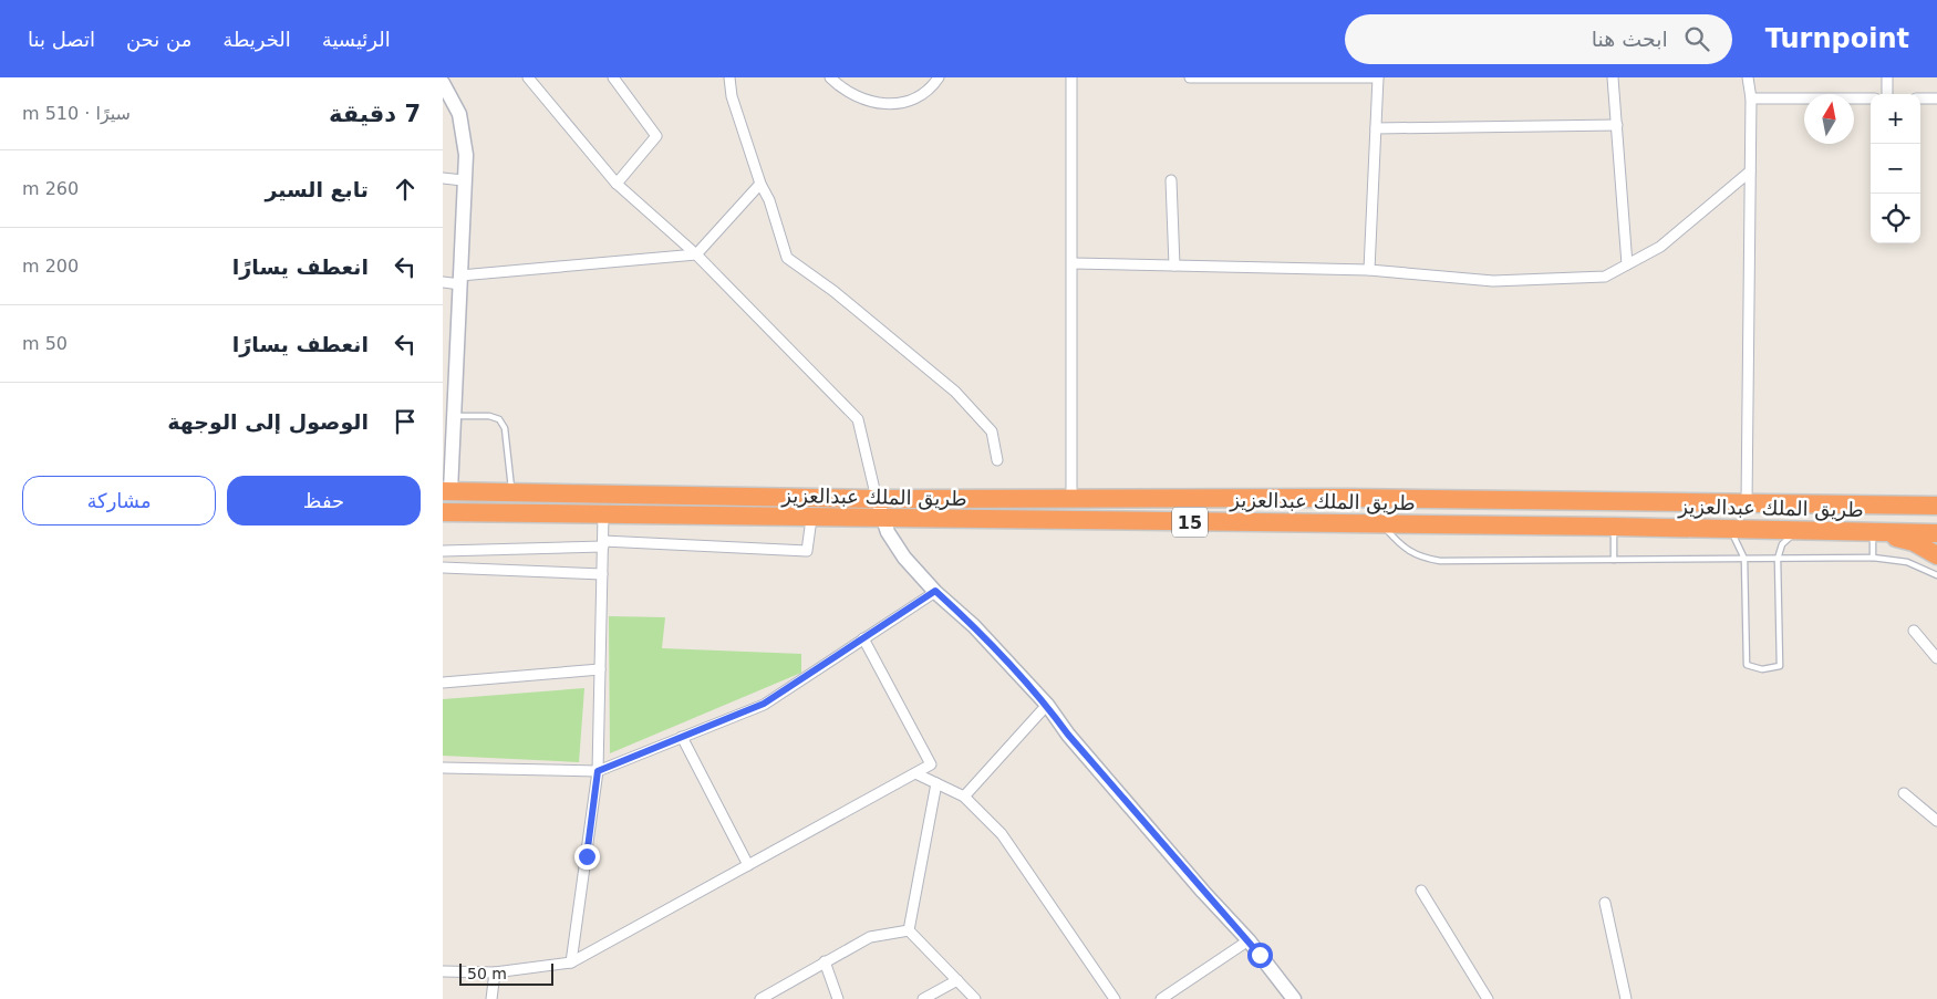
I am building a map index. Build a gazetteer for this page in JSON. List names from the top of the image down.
{
  "streets": {
    "highway": ["طريق الملك عبدالعزيز", "15"]
  },
  "scale_bar": "50 m",
  "north": "top",
  "page": {
    "header": "Turnpoint",
    "search": "ابحث هنا",
    "nav": [
      "الرئيسية",
      "الخريطة",
      "من نحن",
      "اتصل بنا"
    ],
    "heading": ["7 دقيقة", "سيرًا · 510 m"],
    "map_buttons": ["+", "−"],
    "list": [
      ["تابع السير", "260 m"],
      ["انعطف يسارًا", "200 m"],
      ["انعطف يسارًا", "50 m"],
      "الوصول إلى الوجهة"
    ],
    "buttons": ["حفظ", "مشاركة"],
    "scale": "50 m"
  }
}
